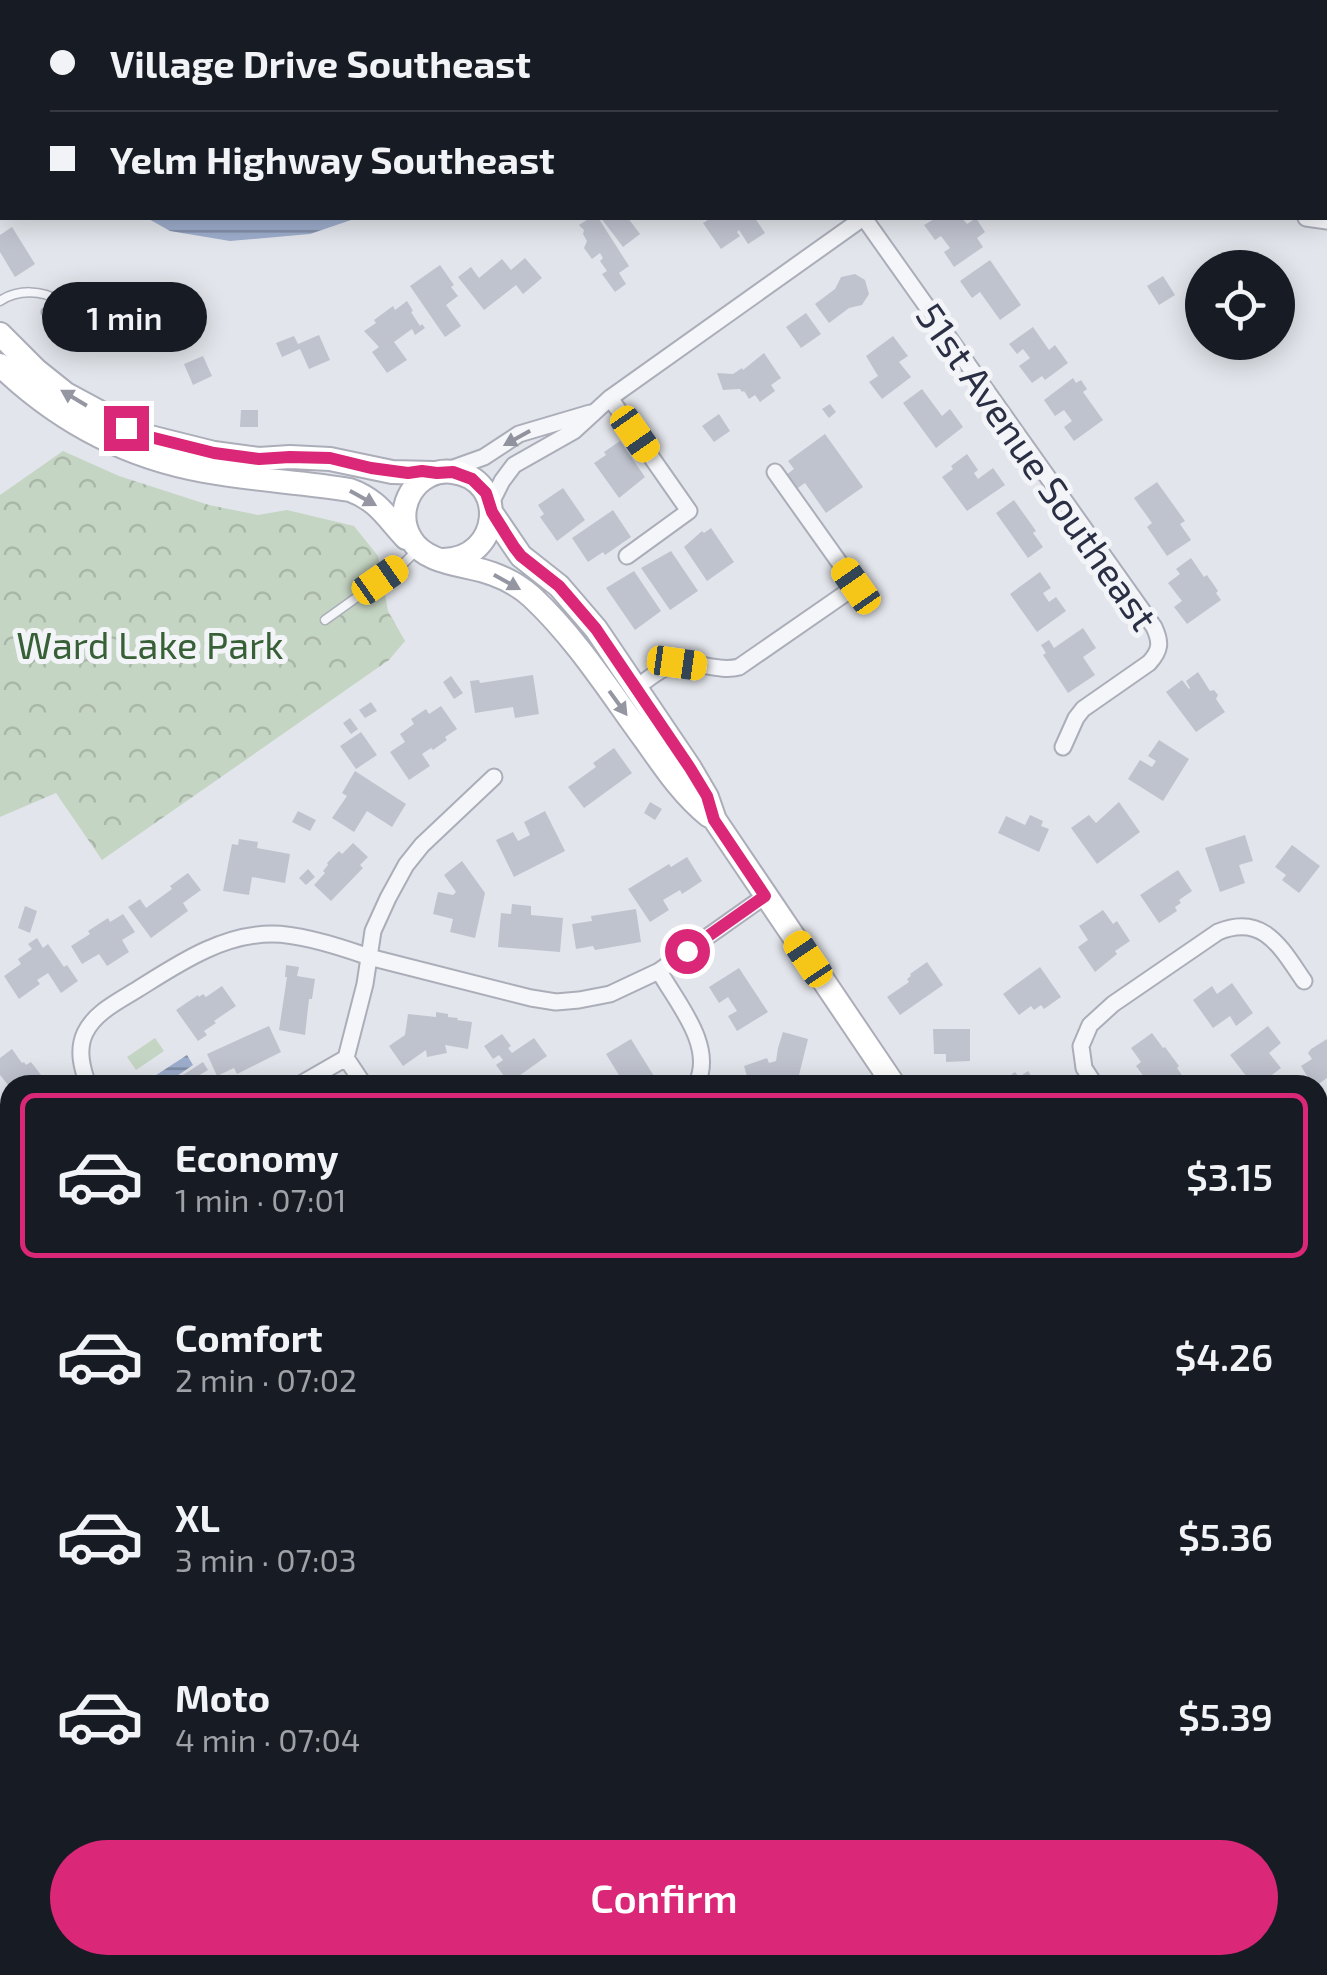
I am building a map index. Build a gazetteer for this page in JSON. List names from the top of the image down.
{
  "streets": {
    "street": ["51st Avenue Southeast"]
  },
  "parks": ["Ward Lake Park"],
  "page": {
    "banner": ["Village Drive Southeast", "Yelm Highway Southeast"],
    "bubble": "1 min",
    "list": [
      {
        "name": "Economy",
        "note": "1 min · 07:01",
        "value": "$3.15"
      },
      {
        "name": "Comfort",
        "note": "2 min · 07:02",
        "value": "$4.26"
      },
      {
        "name": "XL",
        "note": "3 min · 07:03",
        "value": "$5.36"
      },
      {
        "name": "Moto",
        "note": "4 min · 07:04",
        "value": "$5.39"
      }
    ],
    "buttons": "Confirm"
  }
}
